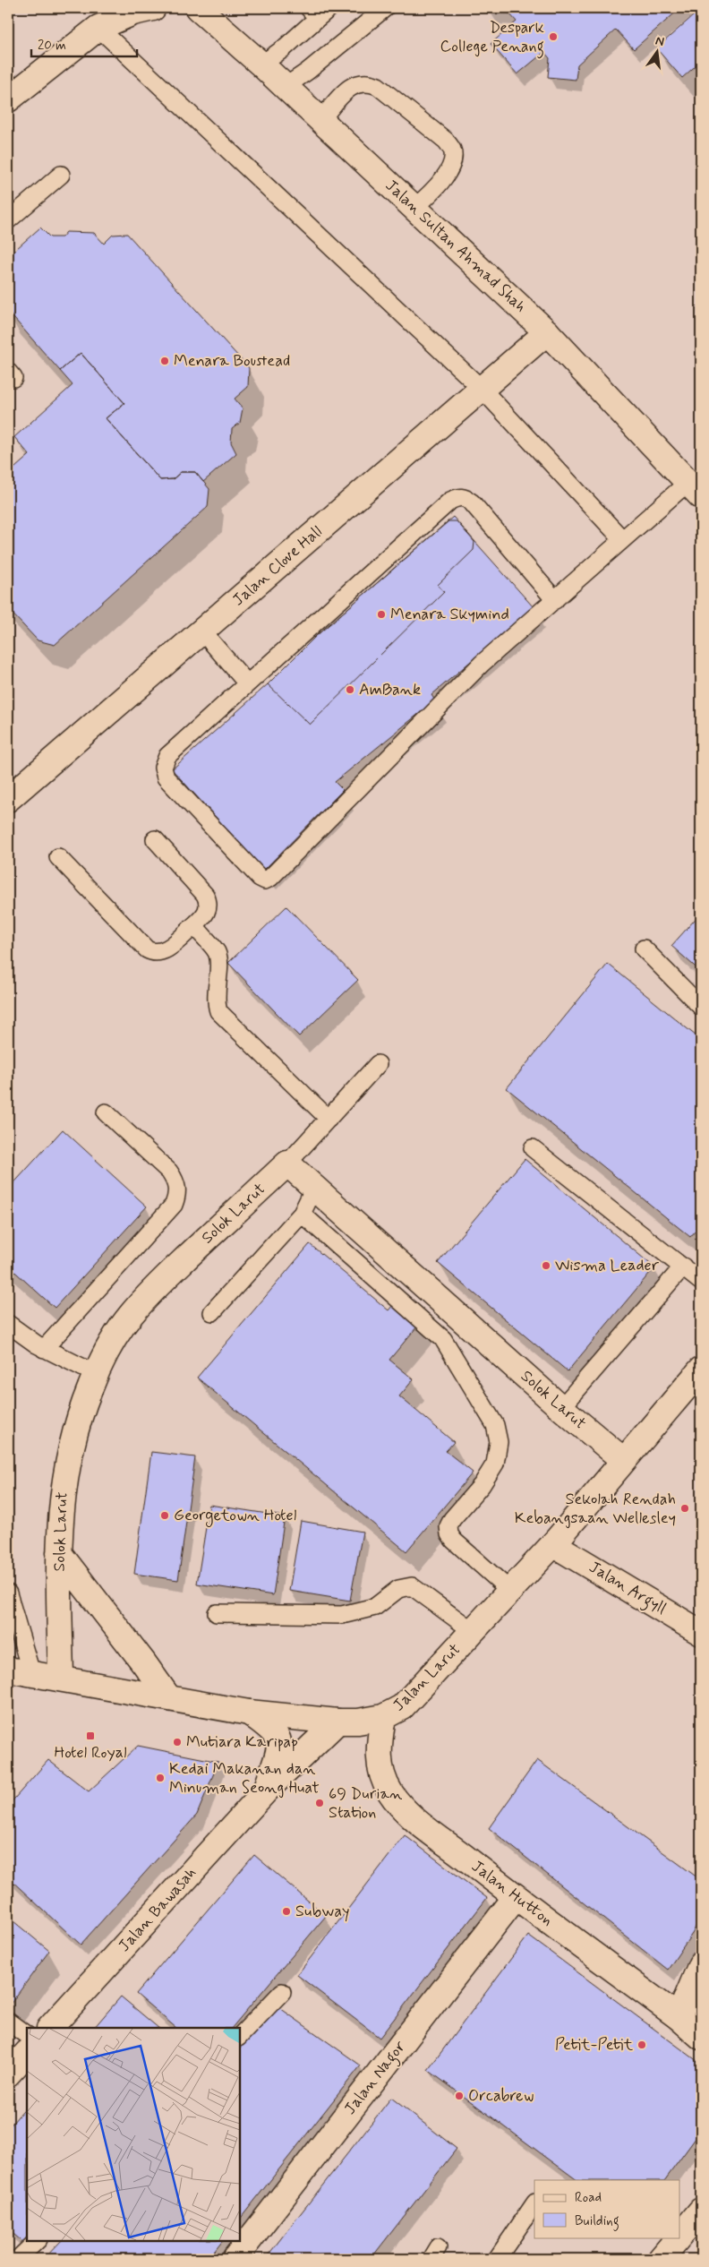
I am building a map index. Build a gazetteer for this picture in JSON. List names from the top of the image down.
{
  "streets": {
    "street": [
      "Jalan Sultan Ahmad Shah",
      "Jalan Clove Hall",
      "Solok Larut",
      "Jalan Argyll",
      "Jalan Larut",
      "Jalan Hutton",
      "Jalan Bawasah",
      "Jalan Nagor"
    ]
  },
  "crossings": [
    ["Jalan Sultan Ahmad Shah", "Jalan Clove Hall"],
    ["Solok Larut", "Jalan Larut"],
    ["Jalan Argyll", "Jalan Larut"],
    ["Jalan Larut", "Jalan Hutton"],
    ["Jalan Larut", "Jalan Bawasah"],
    ["Jalan Hutton", "Jalan Nagor"]
  ],
  "places": {
    "other": [
      "Despark College Penang",
      "Menara Boustead",
      "Menara Skymind",
      "AmBank",
      "Wisma Leader",
      "Sekolah Rendah Kebangsaan Wellesley",
      "Georgetown Hotel",
      "Mutiara Karipap",
      "Kedai Makanan dan Minuman Seong Huat",
      "69 Durian Station",
      "Subway",
      "Petit-Petit",
      "Orcabrew"
    ],
    "transit": ["Hotel Royal"]
  },
  "legend": ["Road", "Building"],
  "scale_bar": "20 m",
  "north": "top"
}
